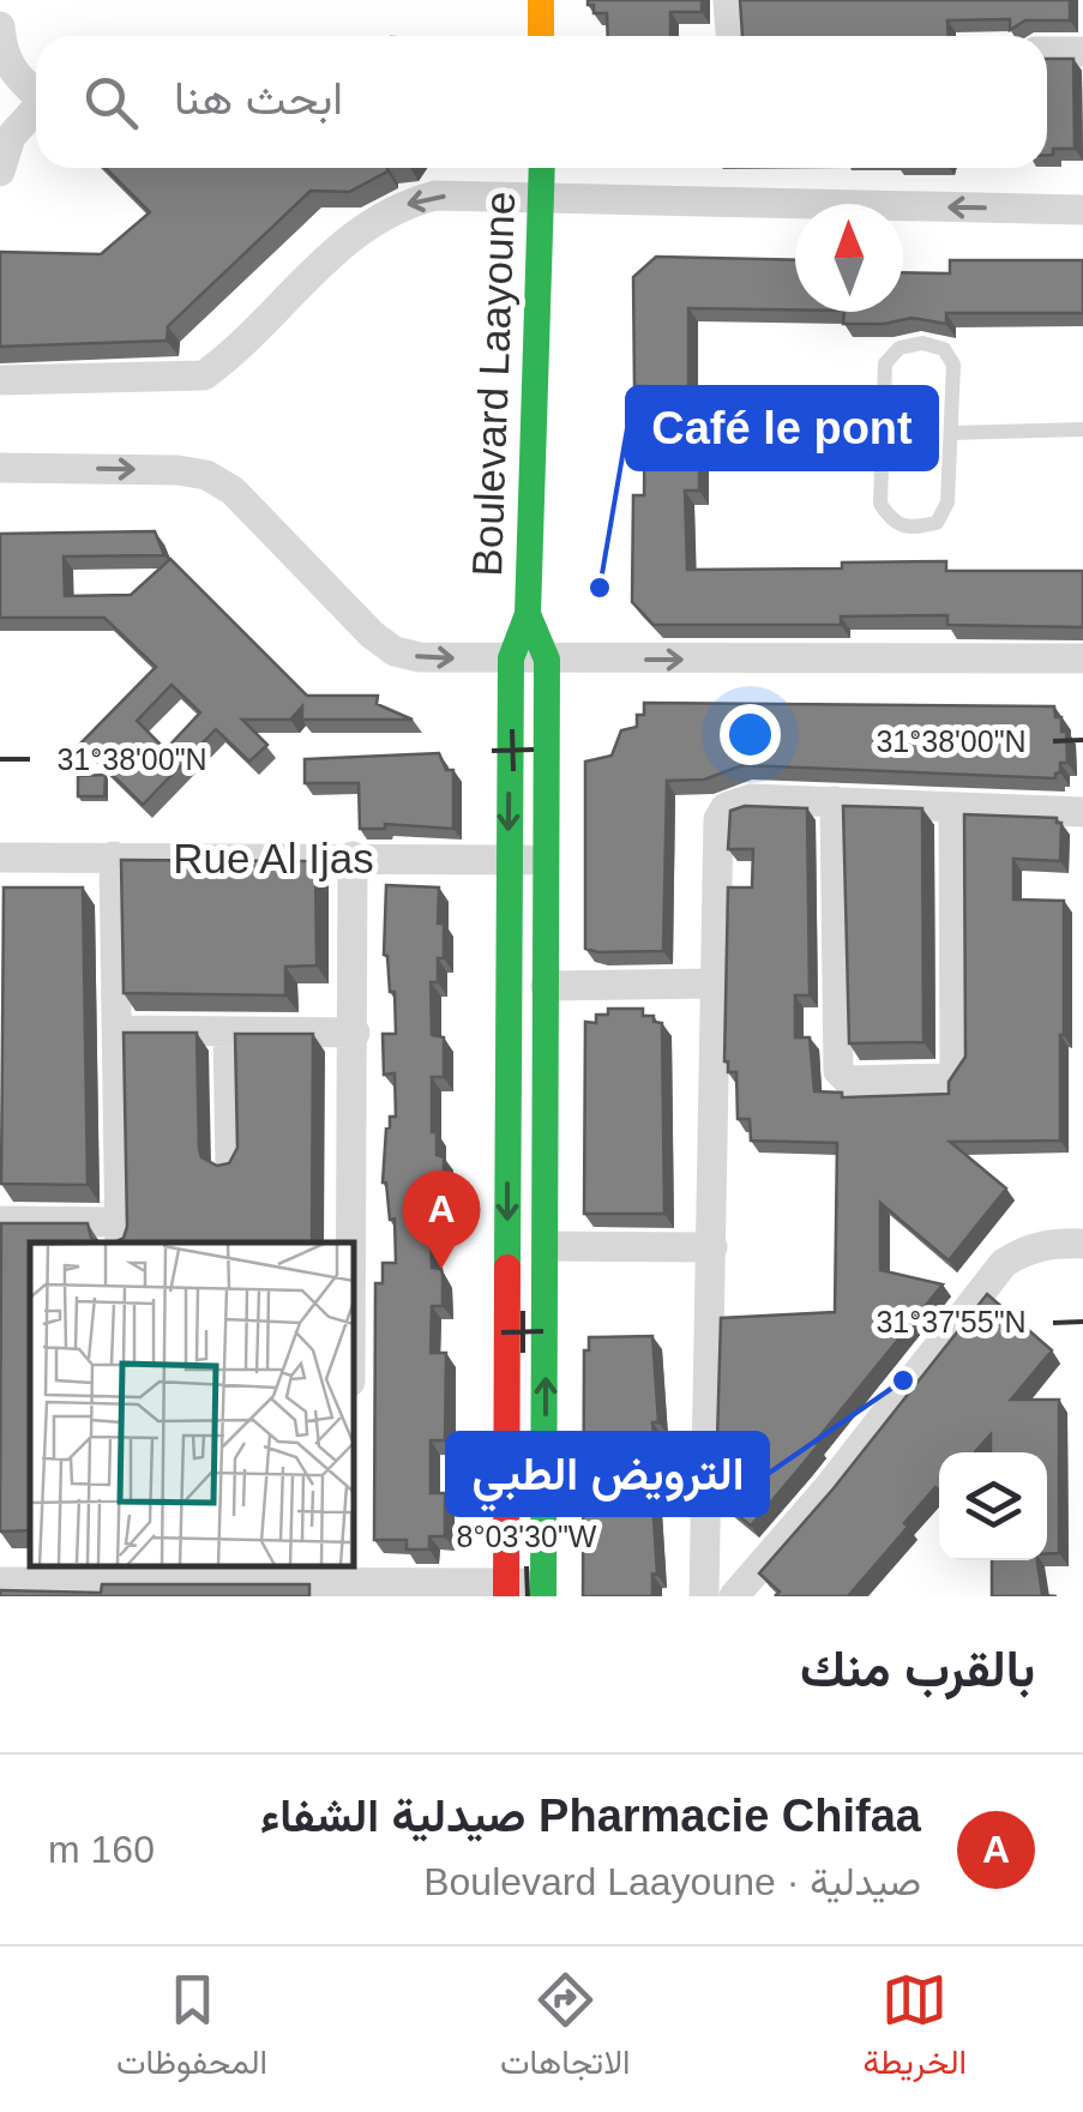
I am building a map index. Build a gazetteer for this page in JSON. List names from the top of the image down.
{
  "streets": {
    "street": ["Boulevard Laayoune", "Rue Al Ijas"]
  },
  "crossings": [
    ["Boulevard Laayoune", "Rue Al Ijas"]
  ],
  "places": ["Café le pont", "الترويض الطبي"],
  "north": "top",
  "page": {
    "search": "ابحث هنا",
    "pins": "A",
    "heading": "بالقرب منك",
    "list": [
      {
        "mark": "A",
        "name": "Pharmacie Chifaa صيدلية الشفاء",
        "note": "صيدلية · Boulevard Laayoune",
        "value": "160 m"
      }
    ],
    "nav": ["الخريطة", "الاتجاهات", "المحفوظات"]
  },
  "coordinates": ["31°38'00\"N", "31°37'55\"N", "8°03'30\"W"]
}
